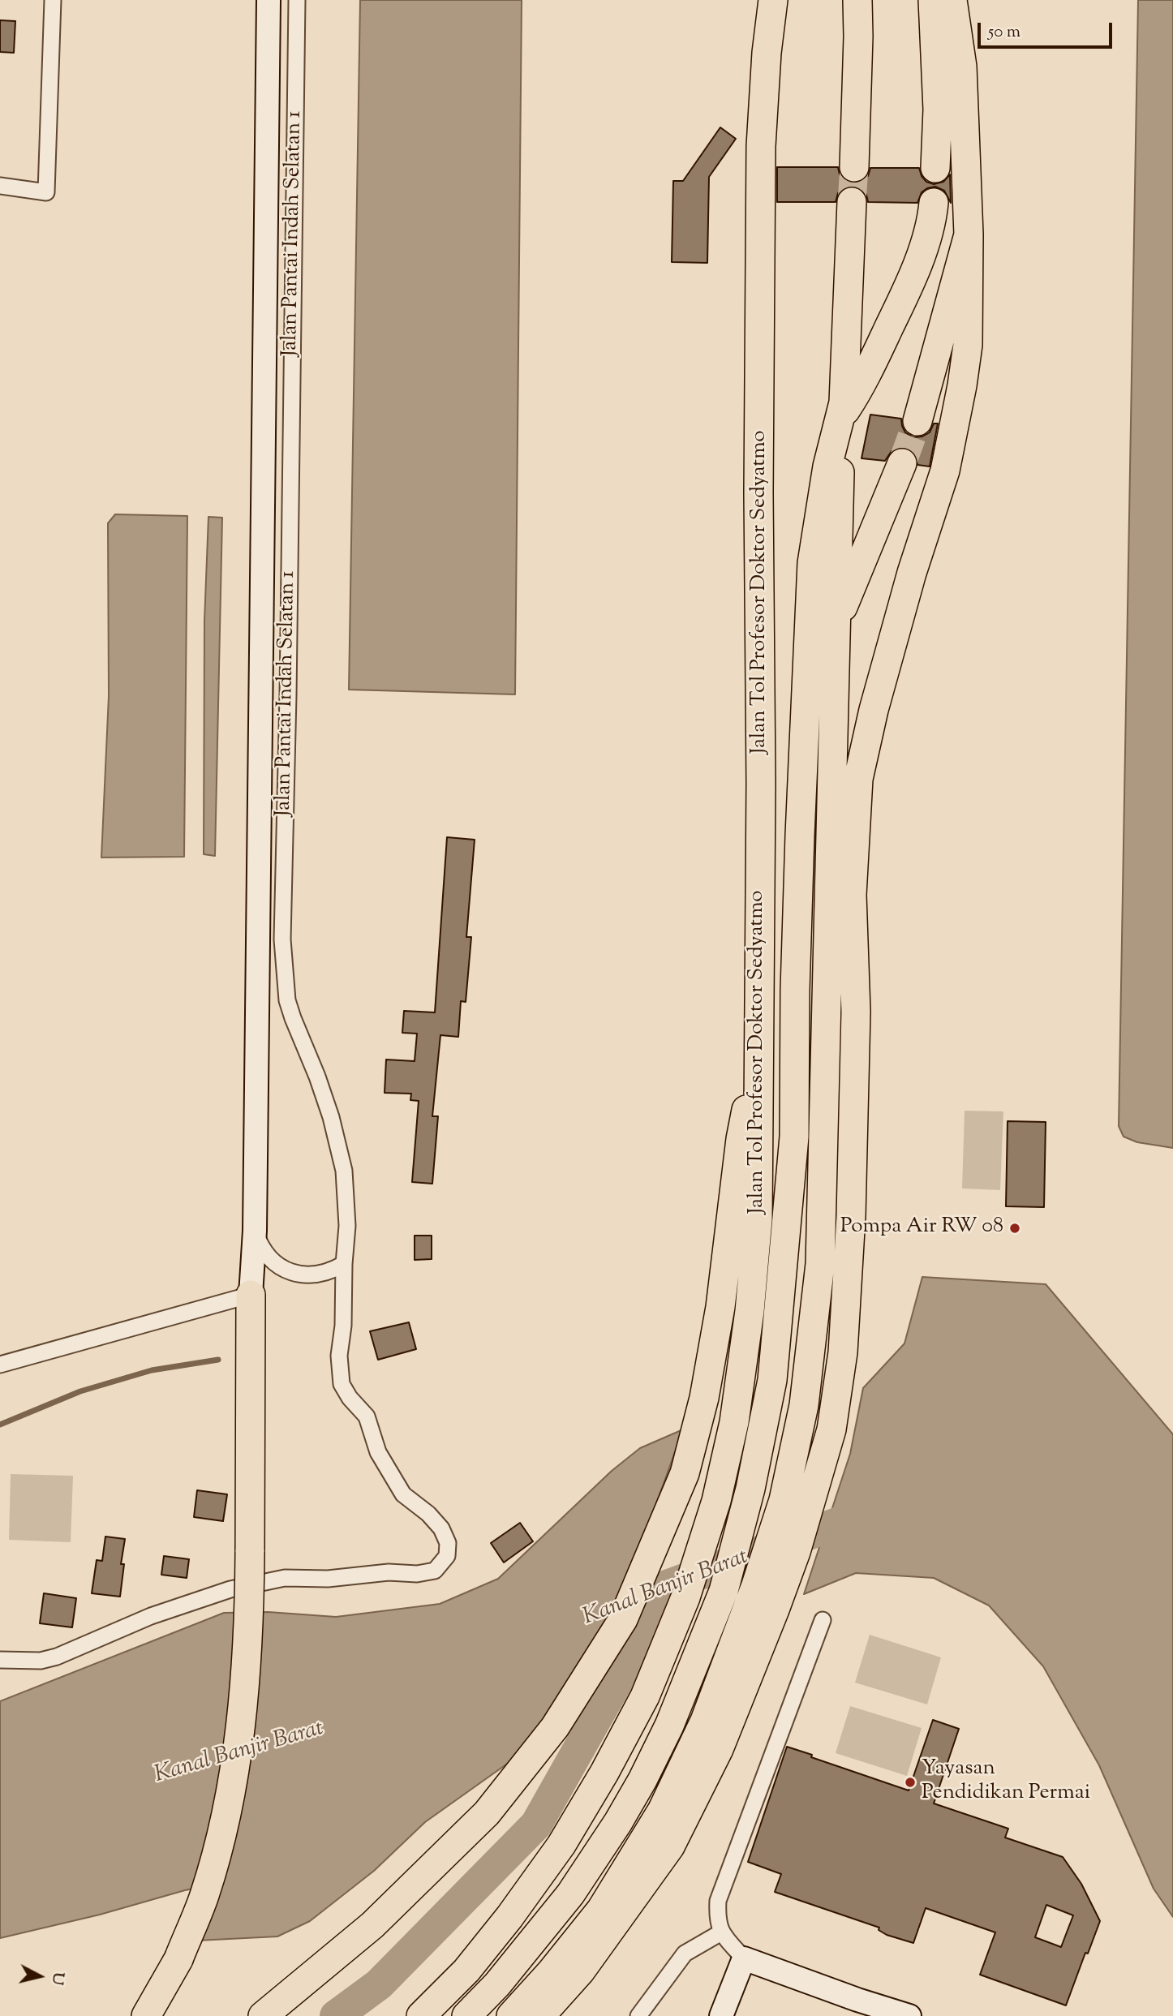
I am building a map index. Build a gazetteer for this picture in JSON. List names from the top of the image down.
{
  "streets": {
    "highway": ["Jalan Tol Profesor Doktor Sedyatmo"],
    "street": ["Jalan Pantai Indah Selatan 1"]
  },
  "water": ["Kanal Banjir Barat"],
  "places": ["Pompa Air RW 08", "Yayasan Pendidikan Permai"],
  "scale_bar": "50 m",
  "north": "right"
}
